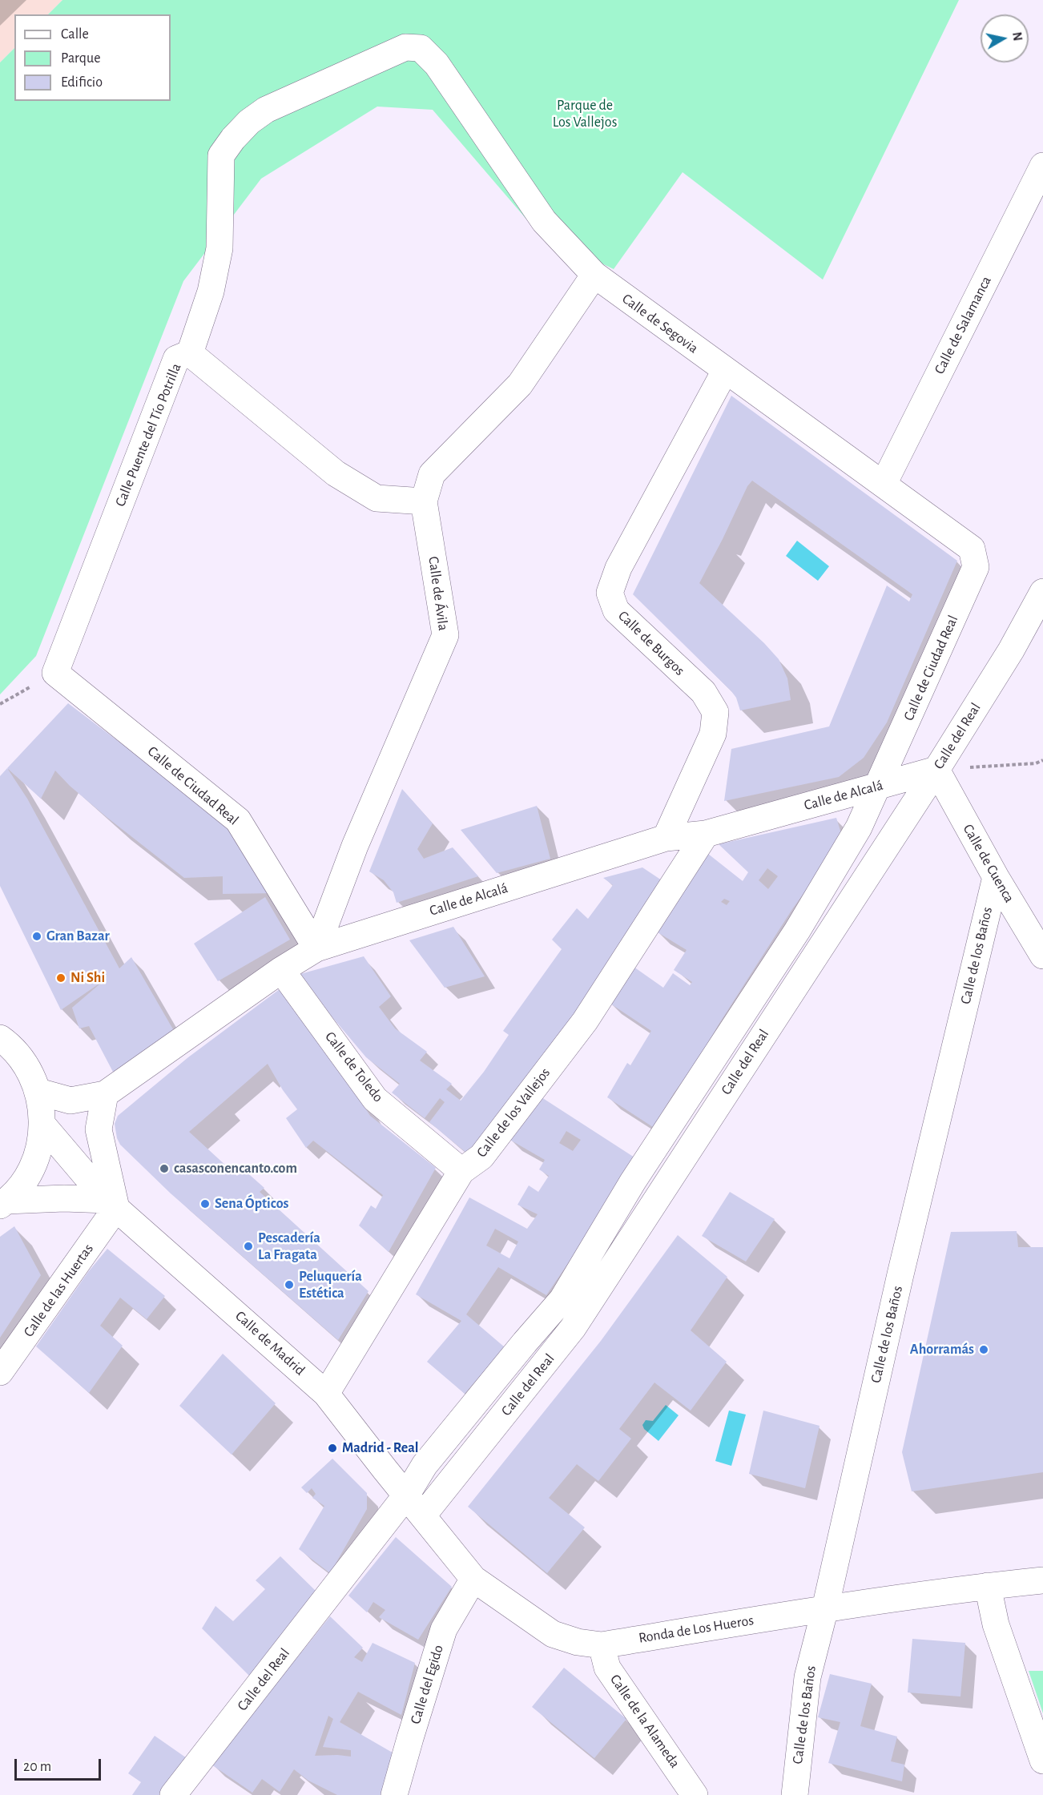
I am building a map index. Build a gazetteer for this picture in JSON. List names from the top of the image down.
{
  "streets": {
    "street": [
      "Calle de Segovia",
      "Calle de Salamanca",
      "Calle Puente del Tío Potrilla",
      "Calle de Ávila",
      "Calle de Burgos",
      "Calle de Ciudad Real",
      "Calle del Real",
      "Calle de Alcalá",
      "Calle de Cuenca",
      "Calle de los Baños",
      "Calle de Toledo",
      "Calle de los Vallejos",
      "Calle de las Huertas",
      "Calle de Madrid",
      "Ronda de Los Hueros",
      "Calle del Egido",
      "Calle de la Alameda"
    ]
  },
  "crossings": [
    ["Calle de Segovia", "Calle de Salamanca"],
    ["Calle de Segovia", "Calle Puente del Tío Potrilla"],
    ["Calle de Segovia", "Calle de Ávila"],
    ["Calle de Segovia", "Calle de Burgos"],
    ["Calle de Segovia", "Calle de Ciudad Real"],
    ["Calle Puente del Tío Potrilla", "Calle de Ciudad Real"],
    ["Calle de Ávila", "Calle de Ciudad Real"],
    ["Calle de Ávila", "Calle de Alcalá"],
    ["Calle de Burgos", "Calle de Alcalá"],
    ["Calle de Ciudad Real", "Calle del Real"],
    ["Calle de Ciudad Real", "Calle de Alcalá"],
    ["Calle de Ciudad Real", "Calle de Madrid"],
    ["Calle de Ciudad Real", "Ronda de Los Hueros"],
    ["Calle del Real", "Calle de Alcalá"],
    ["Calle del Real", "Calle de Cuenca"],
    ["Calle del Real", "Calle de Madrid"],
    ["Calle del Real", "Ronda de Los Hueros"],
    ["Calle de Alcalá", "Calle de Cuenca"],
    ["Calle de Alcalá", "Calle de Toledo"],
    ["Calle de Alcalá", "Calle de los Vallejos"],
    ["Calle de Cuenca", "Calle de los Baños"],
    ["Calle de los Baños", "Ronda de Los Hueros"],
    ["Calle de Toledo", "Calle de los Vallejos"],
    ["Calle de los Vallejos", "Calle de Madrid"],
    ["Calle de las Huertas", "Calle de Madrid"],
    ["Calle de Madrid", "Ronda de Los Hueros"],
    ["Ronda de Los Hueros", "Calle del Egido"],
    ["Ronda de Los Hueros", "Calle de la Alameda"]
  ],
  "parks": ["Parque de Los Vallejos"],
  "places": [
    "Gran Bazar",
    "Ni Shi",
    "casasconencanto.com",
    "Sena Ópticos",
    "Pescadería La Fragata",
    "Peluquería Estética",
    "Ahorramás",
    "Madrid - Real"
  ],
  "legend": ["Calle", "Parque", "Edificio"],
  "scale_bar": "20 m",
  "north": "right"
}
